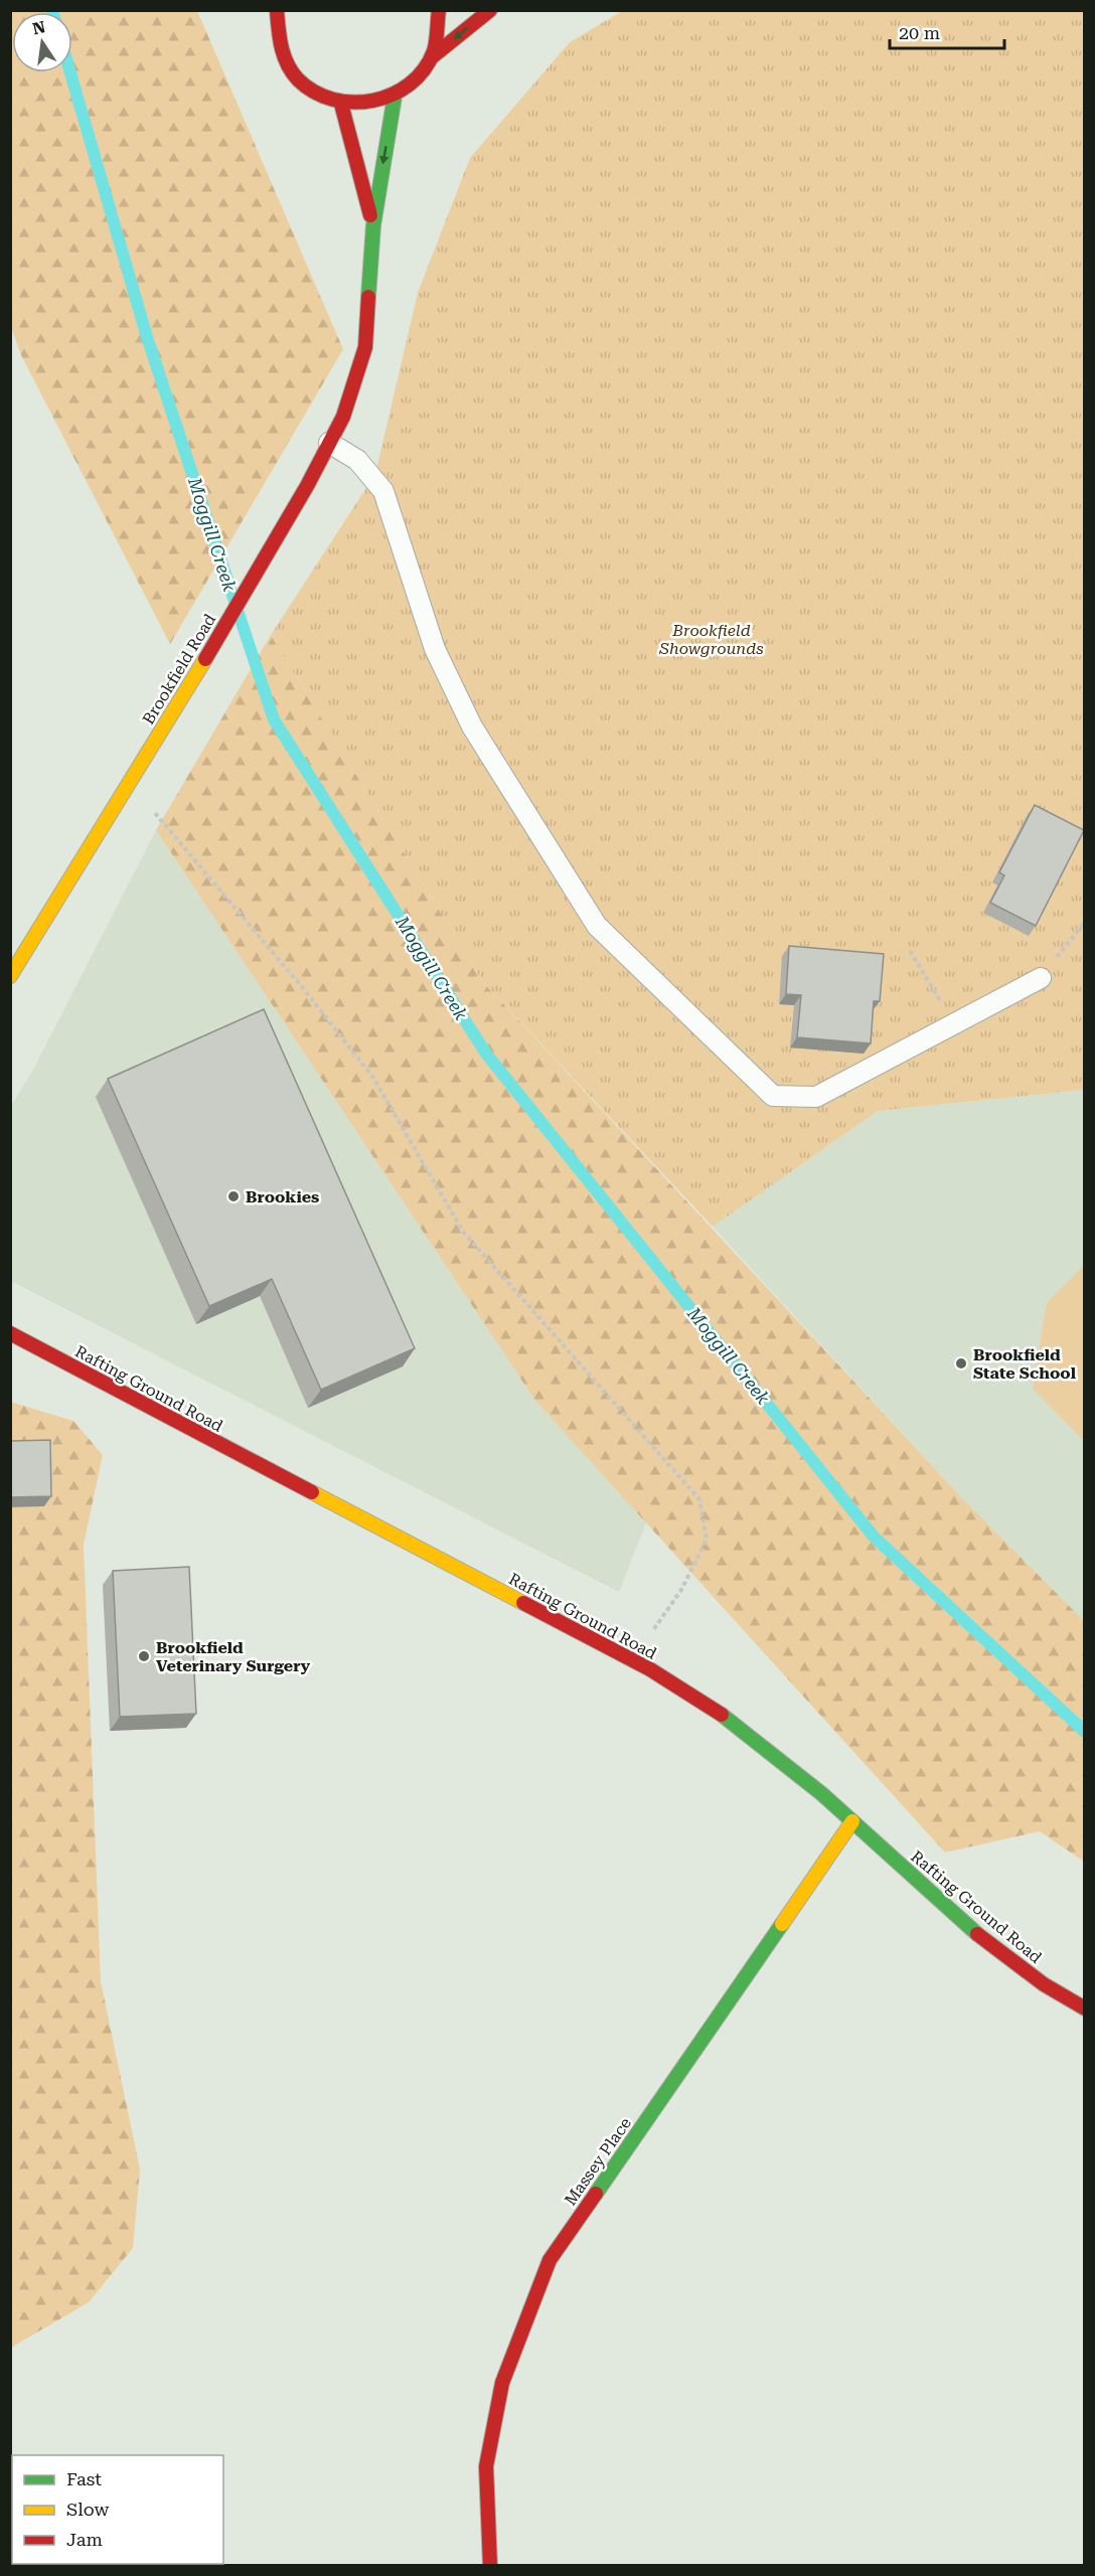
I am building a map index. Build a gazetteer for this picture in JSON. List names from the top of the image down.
{
  "streets": {
    "main road": ["Brookfield Road", "Rafting Ground Road", "Massey Place"]
  },
  "crossings": [
    ["Rafting Ground Road", "Massey Place"]
  ],
  "water": ["Moggill Creek"],
  "parks": ["Brookfield Showgrounds"],
  "places": ["Brookies", "Brookfield State School", "Brookfield Veterinary Surgery"],
  "legend": ["Fast", "Slow", "Jam"],
  "scale_bar": "20 m",
  "north": "top"
}
